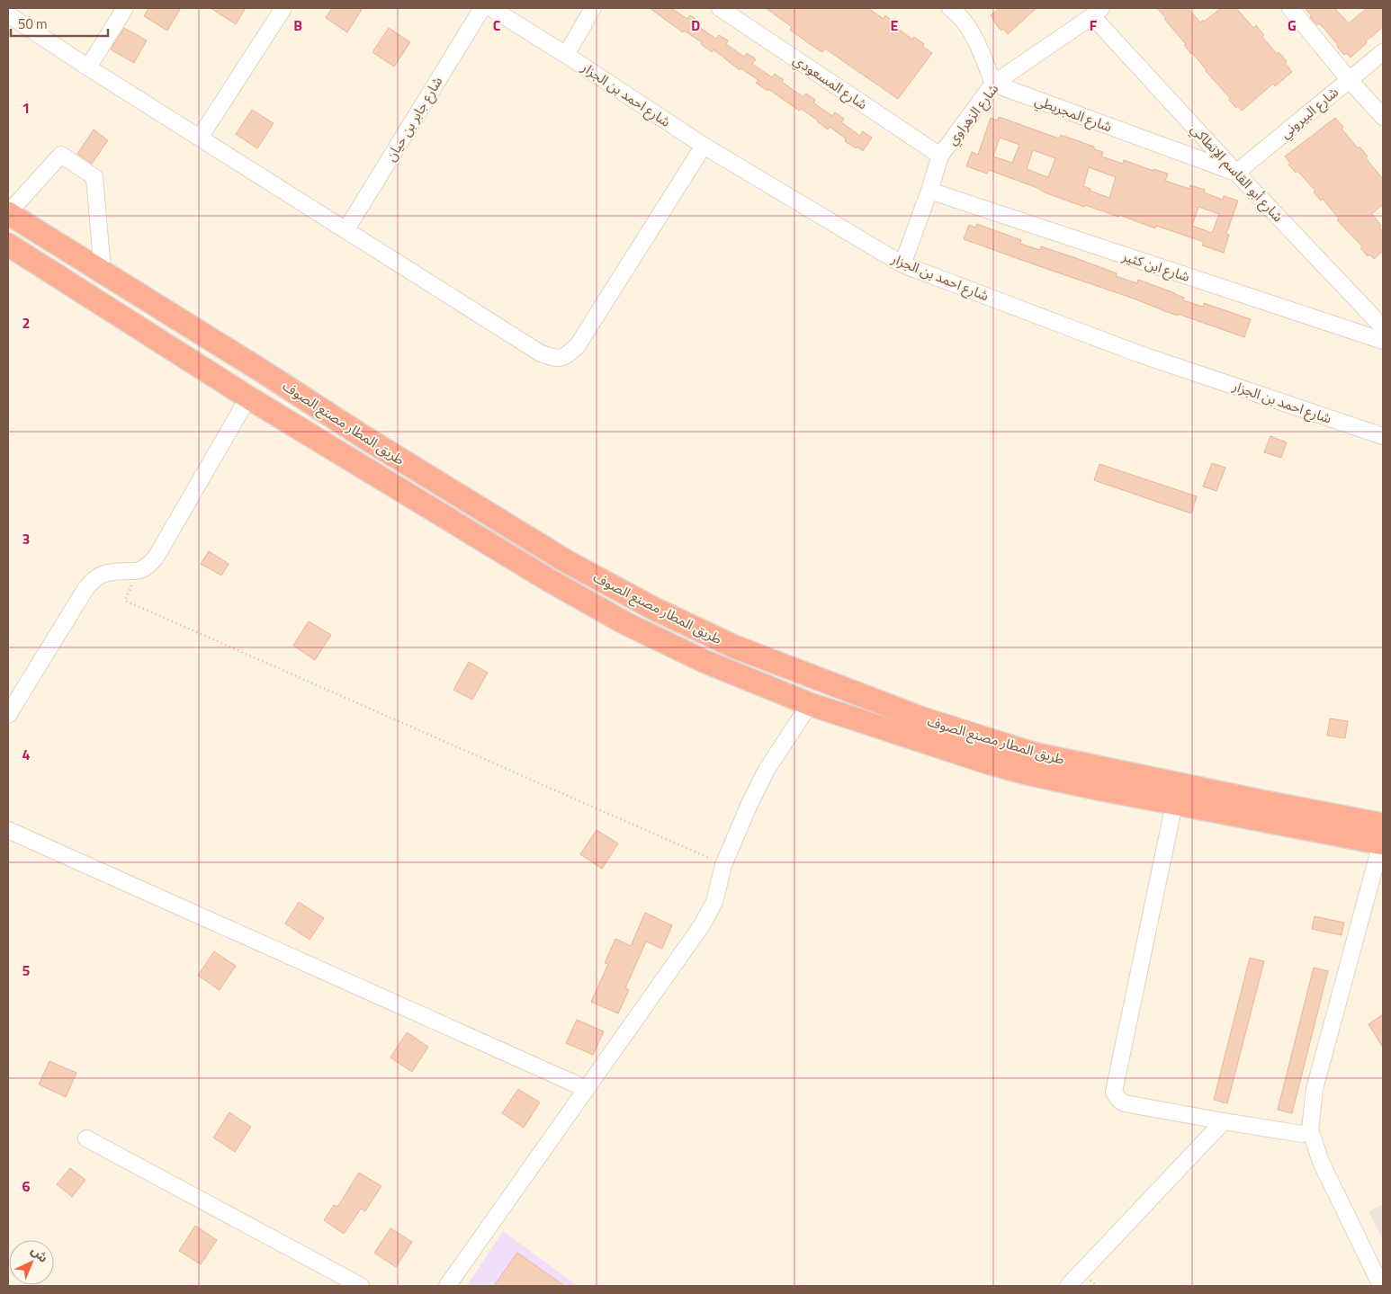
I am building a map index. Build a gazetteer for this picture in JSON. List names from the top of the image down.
{
  "streets": {
    "highway": ["طريق المطار مصنع الصوف"],
    "street": [
      "شارع المسعودي",
      "شارع احمد بن الجزار",
      "شارع البيروني",
      "شارع المجريطي",
      "شارع الزهراوي",
      "شارع جابر بن حيان",
      "شارع أبو القاسم الإنطاكي",
      "شارع ابن كثير"
    ]
  },
  "crossings": [
    ["شارع المسعودي", "شارع الزهراوي"],
    ["شارع احمد بن الجزار", "شارع الزهراوي"],
    ["شارع البيروني", "شارع المجريطي"],
    ["شارع البيروني", "شارع أبو القاسم الإنطاكي"],
    ["شارع المجريطي", "شارع الزهراوي"],
    ["شارع المجريطي", "شارع أبو القاسم الإنطاكي"],
    ["شارع الزهراوي", "شارع أبو القاسم الإنطاكي"],
    ["شارع الزهراوي", "شارع ابن كثير"]
  ],
  "scale_bar": "50 m",
  "north": "top right",
  "grid": {
    "columns": [
      "B",
      "C",
      "D",
      "E",
      "F",
      "G"
    ],
    "rows": [
      "1",
      "2",
      "3",
      "4",
      "5",
      "6"
    ]
  }
}
